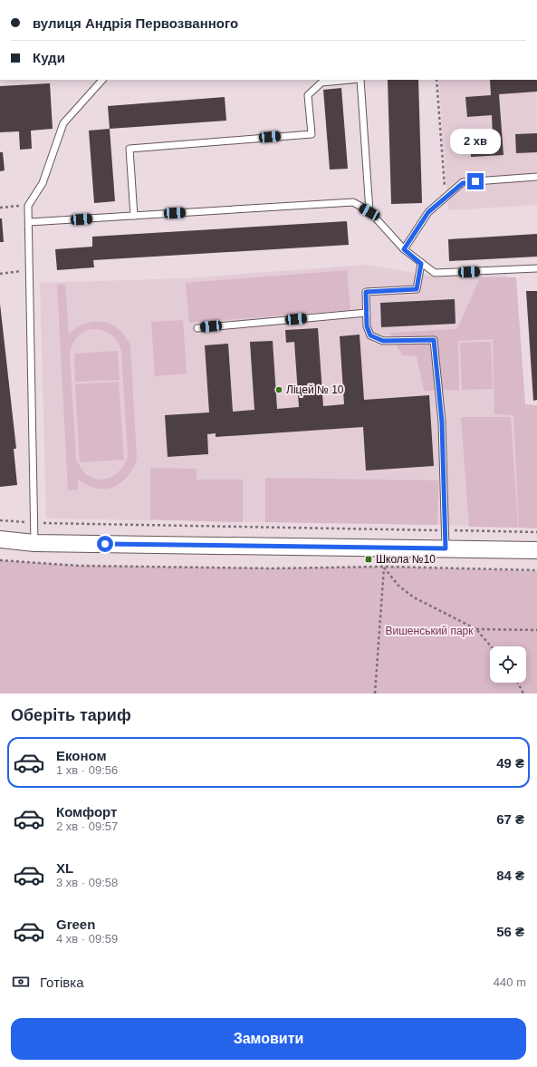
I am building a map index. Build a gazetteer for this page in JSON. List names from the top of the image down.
{
  "parks": ["Вишенський парк"],
  "places": {
    "other": ["Ліцей № 10"],
    "transit": ["Школа №10"]
  },
  "page": {
    "banner": ["вулиця Андрія Первозванного", "Куди"],
    "bubble": "2 хв",
    "heading": "Оберіть тариф",
    "list": [
      {
        "name": "Економ",
        "note": "1 хв · 09:56",
        "value": "49 ₴"
      },
      {
        "name": "Комфорт",
        "note": "2 хв · 09:57",
        "value": "67 ₴"
      },
      {
        "name": "XL",
        "note": "3 хв · 09:58",
        "value": "84 ₴"
      },
      {
        "name": "Green",
        "note": "4 хв · 09:59",
        "value": "56 ₴"
      }
    ],
    "pay": ["Готівка", "440 m"],
    "buttons": "Замовити"
  }
}
